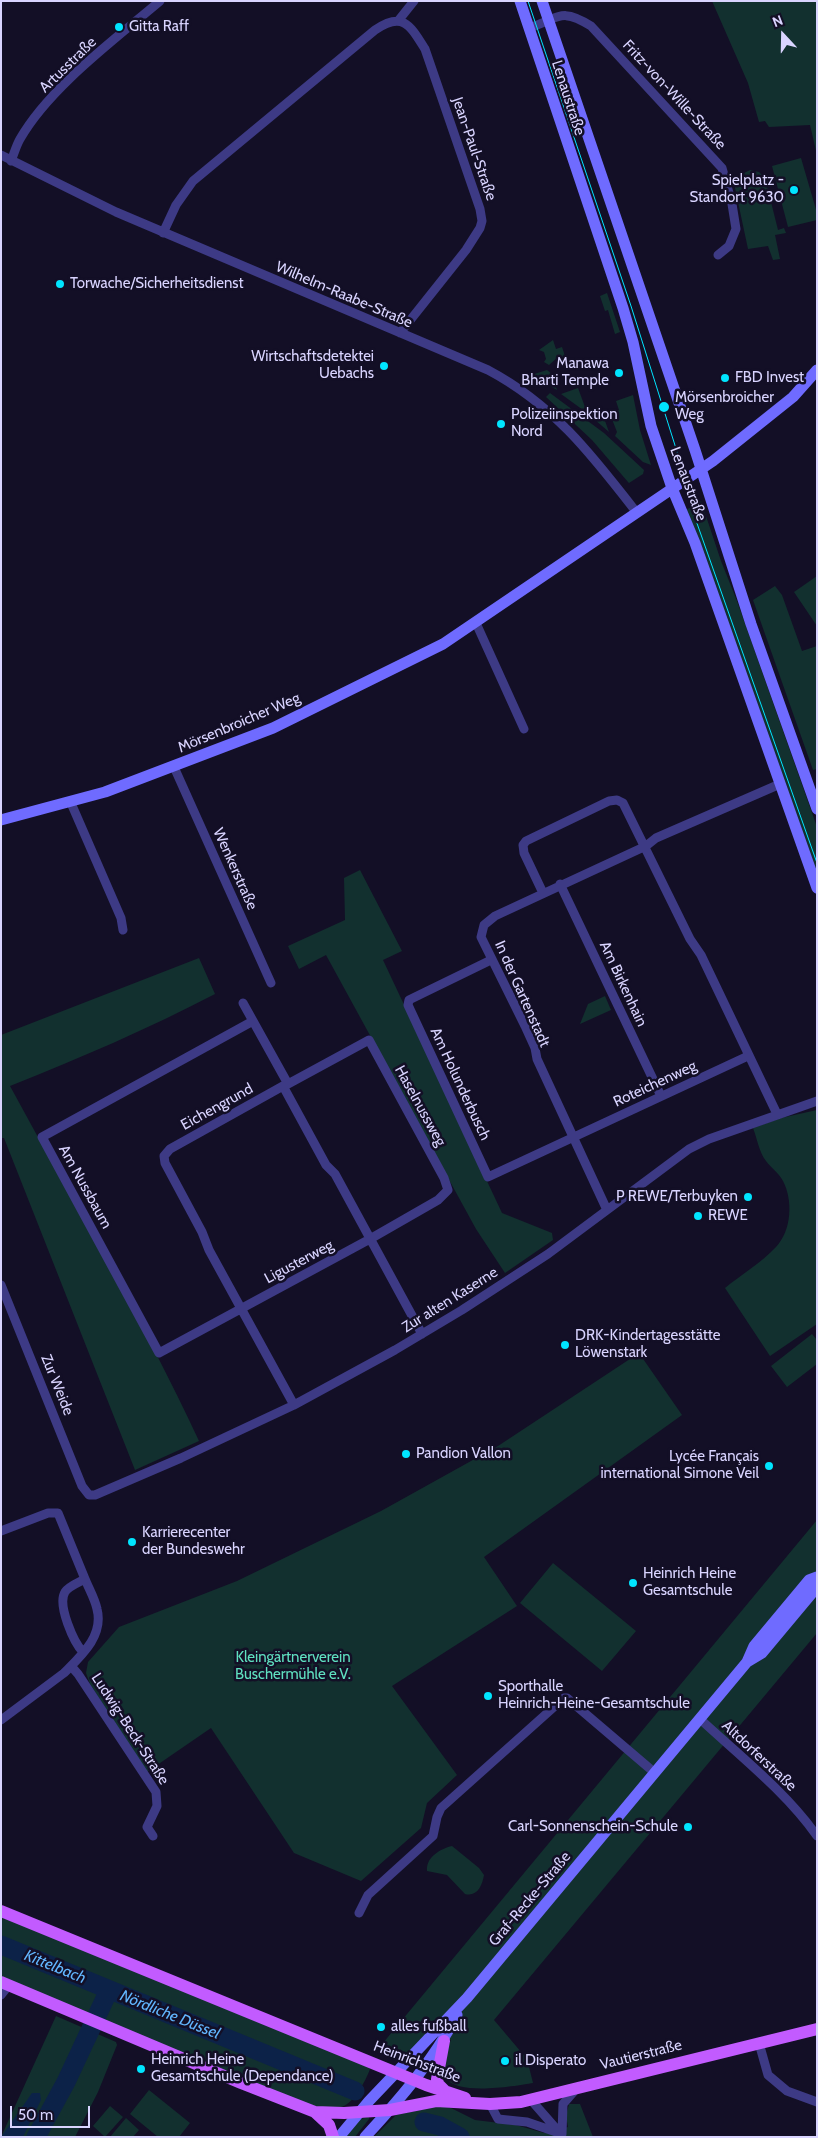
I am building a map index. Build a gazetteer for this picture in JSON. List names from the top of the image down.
{
  "streets": {
    "main road": ["Vautierstraße", "Heinrichstraße"],
    "street": [
      "Artusstraße",
      "Fritz-von-Wille-Straße",
      "Lenaustraße",
      "Jean-Paul-Straße",
      "Wilhelm-Raabe-Straße",
      "Mörsenbroicher Weg",
      "Wenkerstraße",
      "Am Birkenhain",
      "In der Gartenstadt",
      "Am Holunderbusch",
      "Roteichenweg",
      "Haselnussweg",
      "Eichengrund",
      "Am Nussbaum",
      "Ligusterweg",
      "Zur alten Kaserne",
      "Zur Weide",
      "Ludwig-Beck-Straße",
      "Altdorferstraße",
      "Graf-Recke-Straße"
    ]
  },
  "crossings": [
    ["Artusstraße", "Wilhelm-Raabe-Straße"],
    ["Fritz-von-Wille-Straße", "Lenaustraße"],
    ["Lenaustraße", "Mörsenbroicher Weg"],
    ["Lenaustraße", "In der Gartenstadt"],
    ["Jean-Paul-Straße", "Wilhelm-Raabe-Straße"],
    ["Wilhelm-Raabe-Straße", "Mörsenbroicher Weg"],
    ["Mörsenbroicher Weg", "Wenkerstraße"],
    ["Am Birkenhain", "In der Gartenstadt"],
    ["Am Birkenhain", "Roteichenweg"],
    ["In der Gartenstadt", "Am Holunderbusch"],
    ["In der Gartenstadt", "Roteichenweg"],
    ["In der Gartenstadt", "Zur alten Kaserne"],
    ["Am Holunderbusch", "Roteichenweg"],
    ["Haselnussweg", "Eichengrund"],
    ["Haselnussweg", "Ligusterweg"],
    ["Eichengrund", "Am Nussbaum"],
    ["Eichengrund", "Ligusterweg"],
    ["Eichengrund", "Zur alten Kaserne"],
    ["Am Nussbaum", "Ligusterweg"],
    ["Zur alten Kaserne", "Zur Weide"],
    ["Altdorferstraße", "Graf-Recke-Straße"],
    ["Graf-Recke-Straße", "Heinrichstraße"],
    ["Vautierstraße", "Heinrichstraße"]
  ],
  "water": ["Kittelbach", "Nördliche Düssel"],
  "parks": ["Kleingärtnerverein Buschermühle e.V."],
  "places": [
    "Gitta Raff",
    "Spielplatz - Standort 9630",
    "Torwache/Sicherheitsdienst",
    "Wirtschaftsdetektei Uebachs",
    "Manawa Bharti Temple",
    "FBD Invest",
    "Mörsenbroicher Weg",
    "Polizeiinspektion Nord",
    "P REWE/Terbuyken",
    "REWE",
    "DRK-Kindertagesstätte Löwenstark",
    "Pandion Vallon",
    "Lycée Français international Simone Veil",
    "Karrierecenter der Bundeswehr",
    "Heinrich Heine Gesamtschule",
    "Sporthalle Heinrich-Heine-Gesamtschule",
    "Carl-Sonnenschein-Schule",
    "alles fußball",
    "il Disperato",
    "Heinrich Heine Gesamtschule (Dependance)"
  ],
  "scale_bar": "50 m",
  "north": "top"
}
